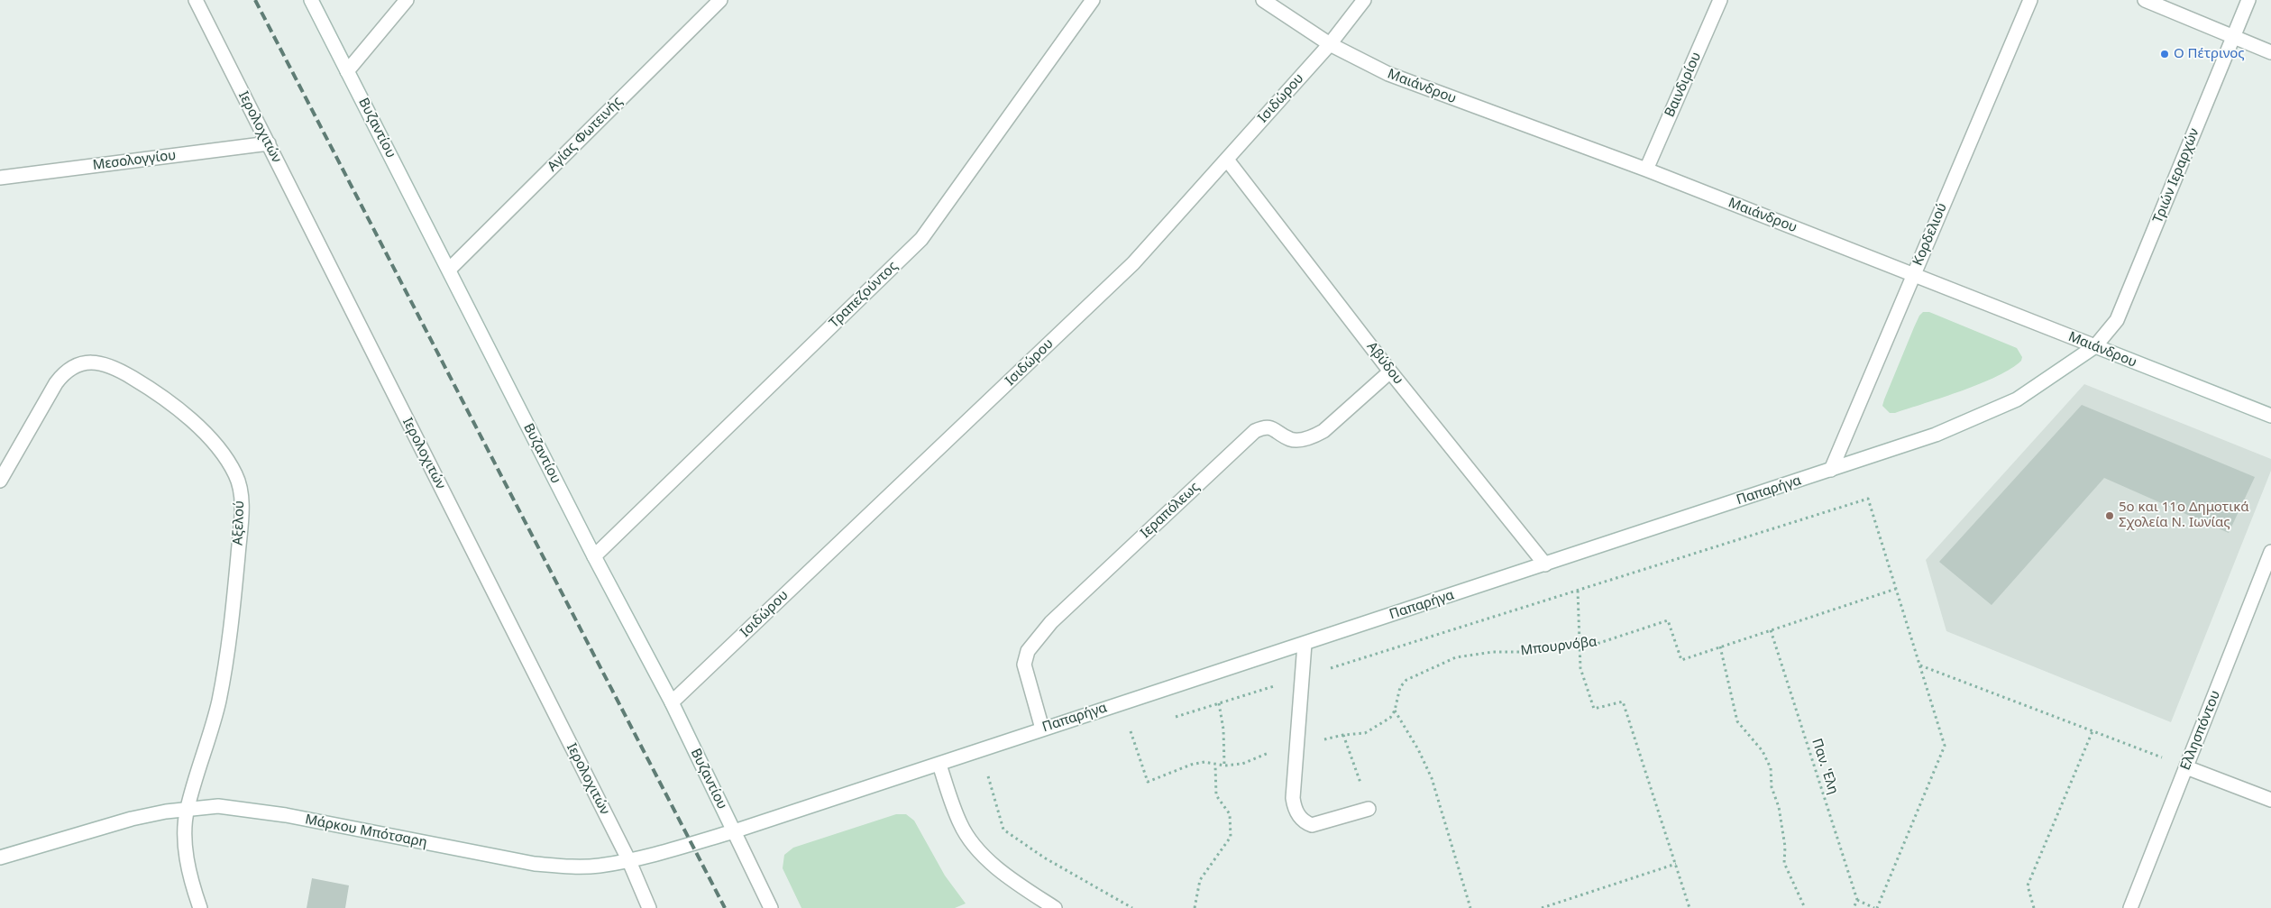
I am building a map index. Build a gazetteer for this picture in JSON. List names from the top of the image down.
{
  "streets": {
    "street": [
      "Βαινδιρίου",
      "Μαιάνδρου",
      "Ισιδώρου",
      "Ιερολοχιτών",
      "Βυζαντίου",
      "Αγίας Φωτεινής",
      "Μεσολογγίου",
      "Τριών Ιεραρχών",
      "Κορδελιού",
      "Τραπεζούντος",
      "Αβύδου",
      "Παπαρήγα",
      "Ιεραπόλεως",
      "Αξελού",
      "Ελλησπόντου",
      "Μάρκου Μπότσαρη"
    ],
    "path": ["Μπουρνόβα", "Παν. 'Ελη"]
  },
  "crossings": [
    ["Βαινδιρίου", "Μαιάνδρου"],
    ["Μαιάνδρου", "Ισιδώρου"],
    ["Μαιάνδρου", "Τριών Ιεραρχών"],
    ["Μαιάνδρου", "Κορδελιού"],
    ["Μαιάνδρου", "Παπαρήγα"],
    ["Ισιδώρου", "Βυζαντίου"],
    ["Ισιδώρου", "Αβύδου"],
    ["Ιερολοχιτών", "Μεσολογγίου"],
    ["Ιερολοχιτών", "Μάρκου Μπότσαρη"],
    ["Βυζαντίου", "Αγίας Φωτεινής"],
    ["Βυζαντίου", "Τραπεζούντος"],
    ["Βυζαντίου", "Παπαρήγα"],
    ["Βυζαντίου", "Μάρκου Μπότσαρη"],
    ["Τριών Ιεραρχών", "Παπαρήγα"],
    ["Κορδελιού", "Παπαρήγα"],
    ["Αβύδου", "Παπαρήγα"],
    ["Αβύδου", "Ιεραπόλεως"],
    ["Παπαρήγα", "Ιεραπόλεως"],
    ["Παπαρήγα", "Μάρκου Μπότσαρη"],
    ["Αξελού", "Μάρκου Μπότσαρη"],
    ["Μπουρνόβα", "Παν. 'Ελη"]
  ],
  "places": ["Ο Πέτρινος", "5ο και 11ο Δημοτικά Σχολεία Ν. Ιωνίας"]
}
